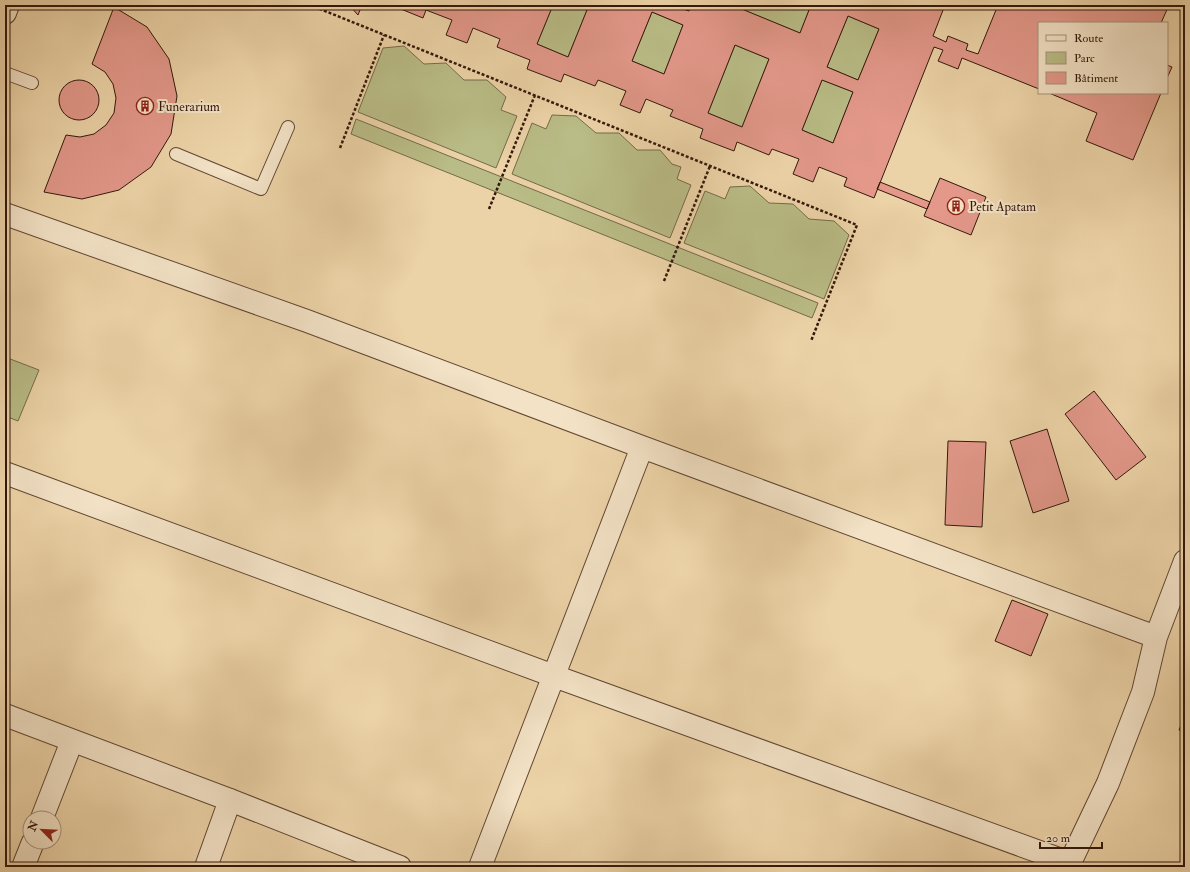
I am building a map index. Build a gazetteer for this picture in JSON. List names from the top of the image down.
{
  "places": {
    "building": ["Funerarium", "Petit Apatam"]
  },
  "legend": ["Route", "Parc", "Bâtiment"],
  "scale_bar": "20 m",
  "north": "top left"
}
